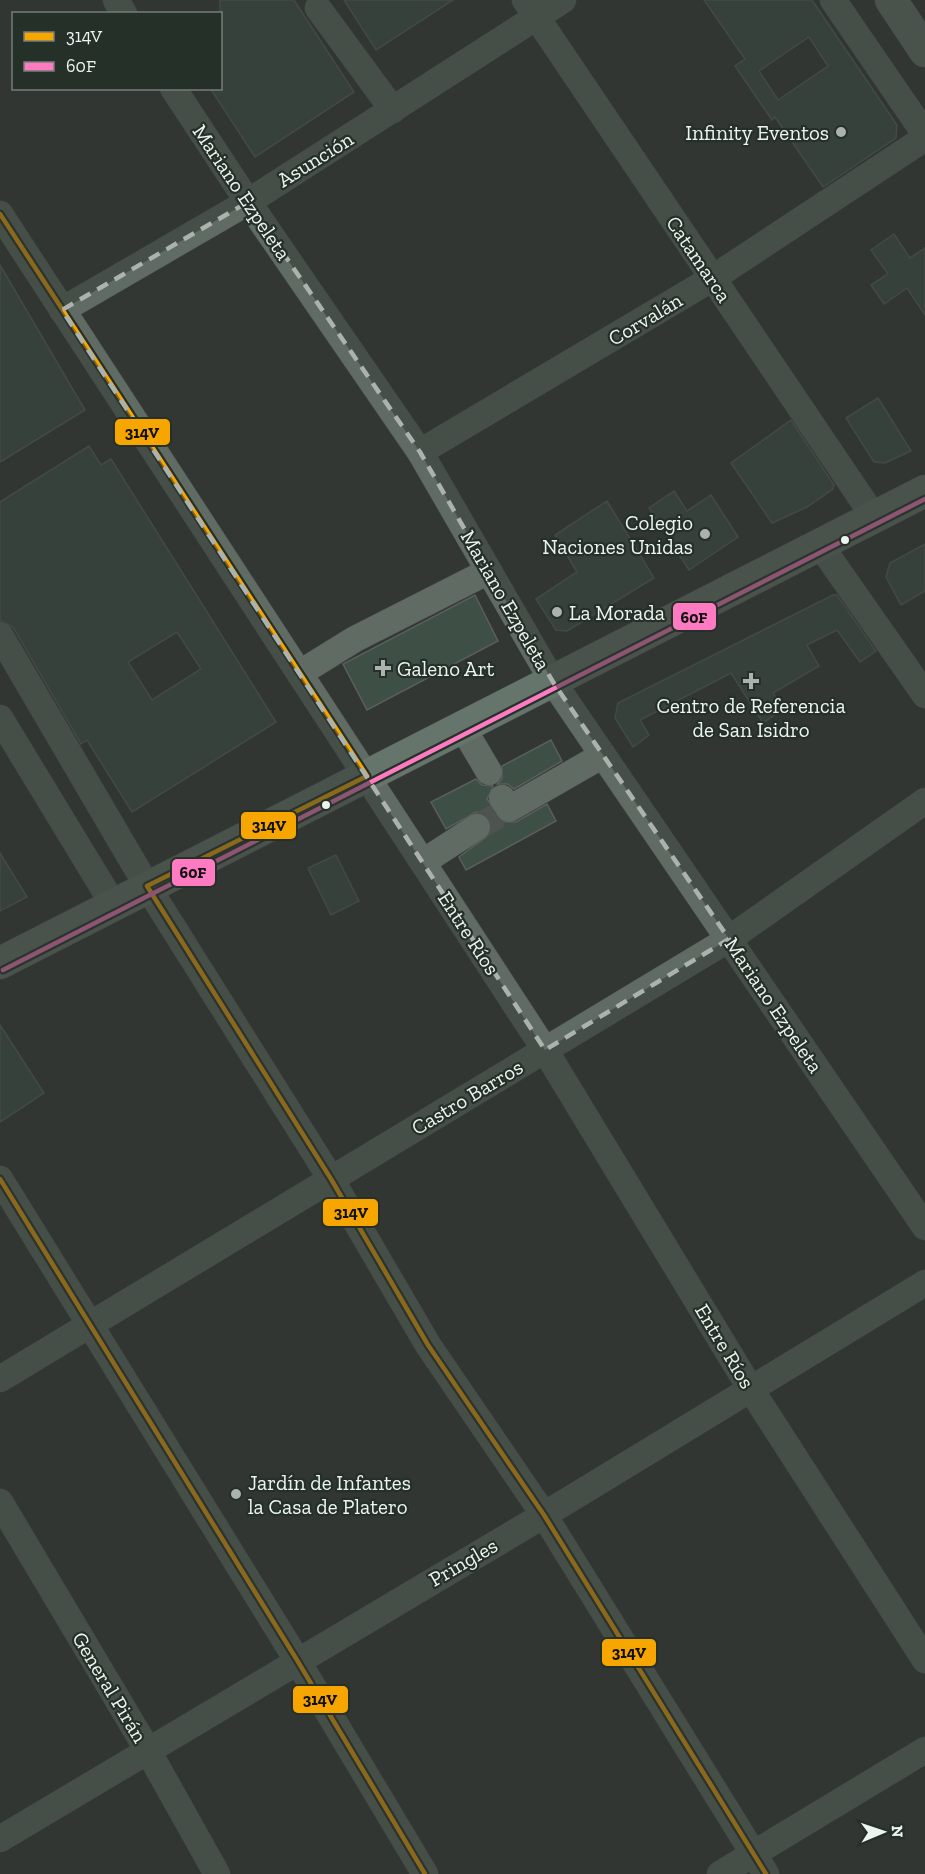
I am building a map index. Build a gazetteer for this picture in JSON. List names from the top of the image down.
{
  "streets": {
    "street": [
      "Asunción",
      "Mariano Ezpeleta",
      "Catamarca",
      "Corvalán",
      "Entre Ríos",
      "Castro Barros",
      "Pringles",
      "General Pirán"
    ]
  },
  "crossings": [
    ["Asunción", "Mariano Ezpeleta"],
    ["Asunción", "Catamarca"],
    ["Asunción", "Entre Ríos"],
    ["Mariano Ezpeleta", "Corvalán"],
    ["Mariano Ezpeleta", "Castro Barros"],
    ["Catamarca", "Corvalán"],
    ["Entre Ríos", "Castro Barros"],
    ["Entre Ríos", "Pringles"],
    ["Pringles", "General Pirán"]
  ],
  "places": {
    "other": [
      "Infinity Eventos",
      "Colegio Naciones Unidas",
      "La Morada",
      "Jardín de Infantes la Casa de Platero"
    ],
    "health": ["Galeno Art", "Centro de Referencia de San Isidro"]
  },
  "lines": ["transit line 314V", "transit line 60F"],
  "legend": ["314V", "60F"],
  "north": "right"
}
